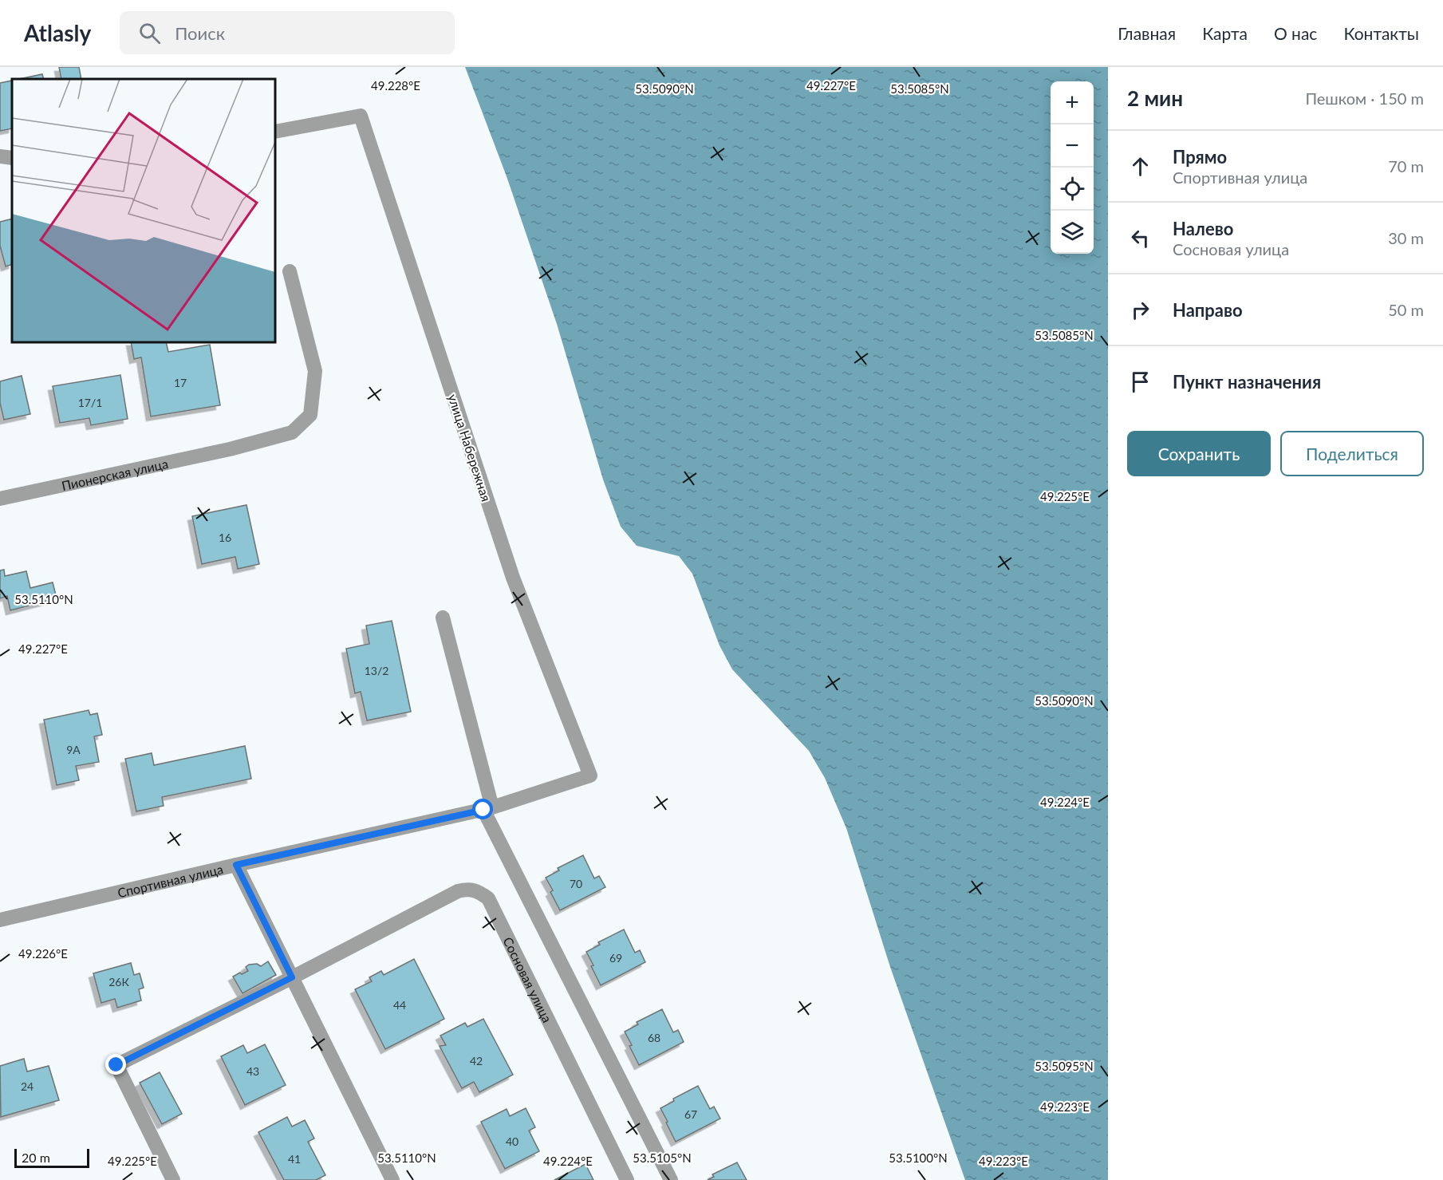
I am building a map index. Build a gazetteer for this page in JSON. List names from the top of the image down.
{
  "streets": {
    "street": [
      "улица Набережная",
      "Пионерская улица",
      "Спортивная улица",
      "Сосновая улица"
    ]
  },
  "crossings": [
    ["улица Набережная", "Спортивная улица"]
  ],
  "house_numbers": [
    "17",
    "17/1",
    "16",
    "13/2",
    "9А",
    "70",
    "69",
    "26К",
    "44",
    "68",
    "42",
    "43",
    "24",
    "67",
    "40",
    "41"
  ],
  "scale_bar": "20 m",
  "page": {
    "header": "Atlasly",
    "search": "Поиск",
    "nav": [
      "Главная",
      "Карта",
      "О нас",
      "Контакты"
    ],
    "heading": ["2 мин", "Пешком · 150 m"],
    "map_buttons": ["+", "−"],
    "list": [
      ["Прямо", "Спортивная улица", "70 m"],
      ["Налево", "Сосновая улица", "30 m"],
      ["Направо", "50 m"],
      "Пункт назначения"
    ],
    "buttons": ["Сохранить", "Поделиться"],
    "scale": "20 m"
  },
  "coordinates": [
    "49.228°E",
    "49.227°E",
    "53.5090°N",
    "53.5085°N",
    "49.225°E",
    "53.5110°N",
    "49.224°E",
    "49.226°E",
    "53.5095°N",
    "49.223°E",
    "53.5105°N",
    "53.5100°N"
  ]
}
